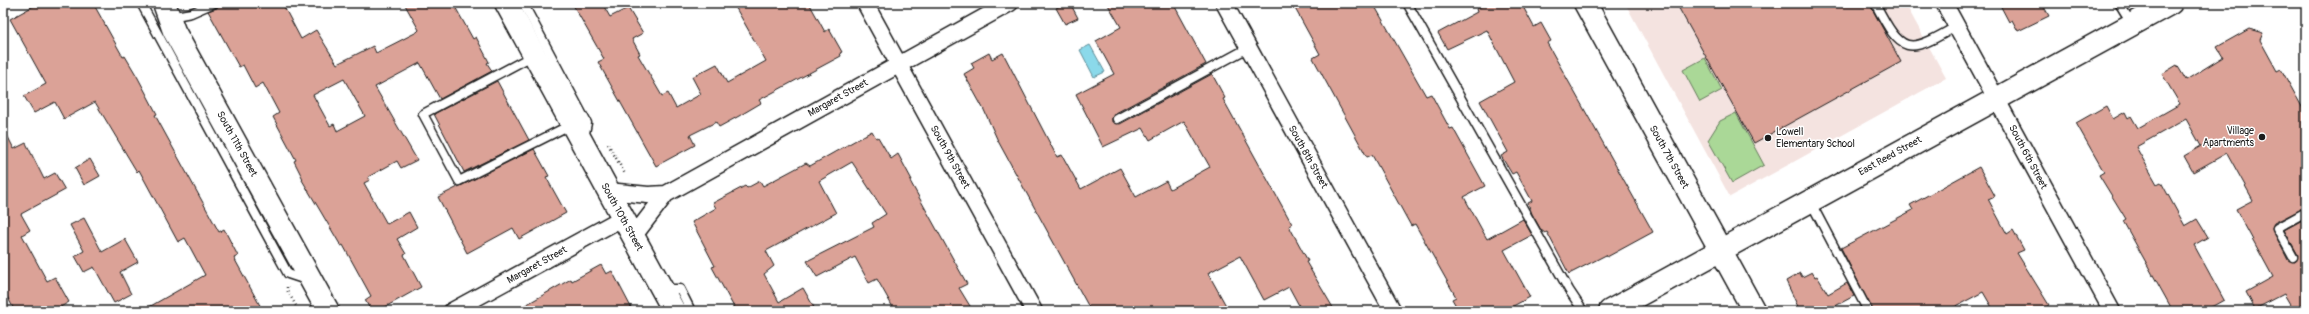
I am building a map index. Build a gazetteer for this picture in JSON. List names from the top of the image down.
{
  "streets": {
    "street": [
      "Margaret Street",
      "South 11th Street",
      "East Reed Street",
      "South 9th Street",
      "South 8th Street",
      "South 7th Street",
      "South 6th Street",
      "South 10th Street"
    ]
  },
  "crossings": [
    ["Margaret Street", "South 9th Street"],
    ["Margaret Street", "South 10th Street"],
    ["East Reed Street", "South 7th Street"],
    ["East Reed Street", "South 6th Street"]
  ],
  "places": ["Village Apartments", "Lowell Elementary School"]
}
